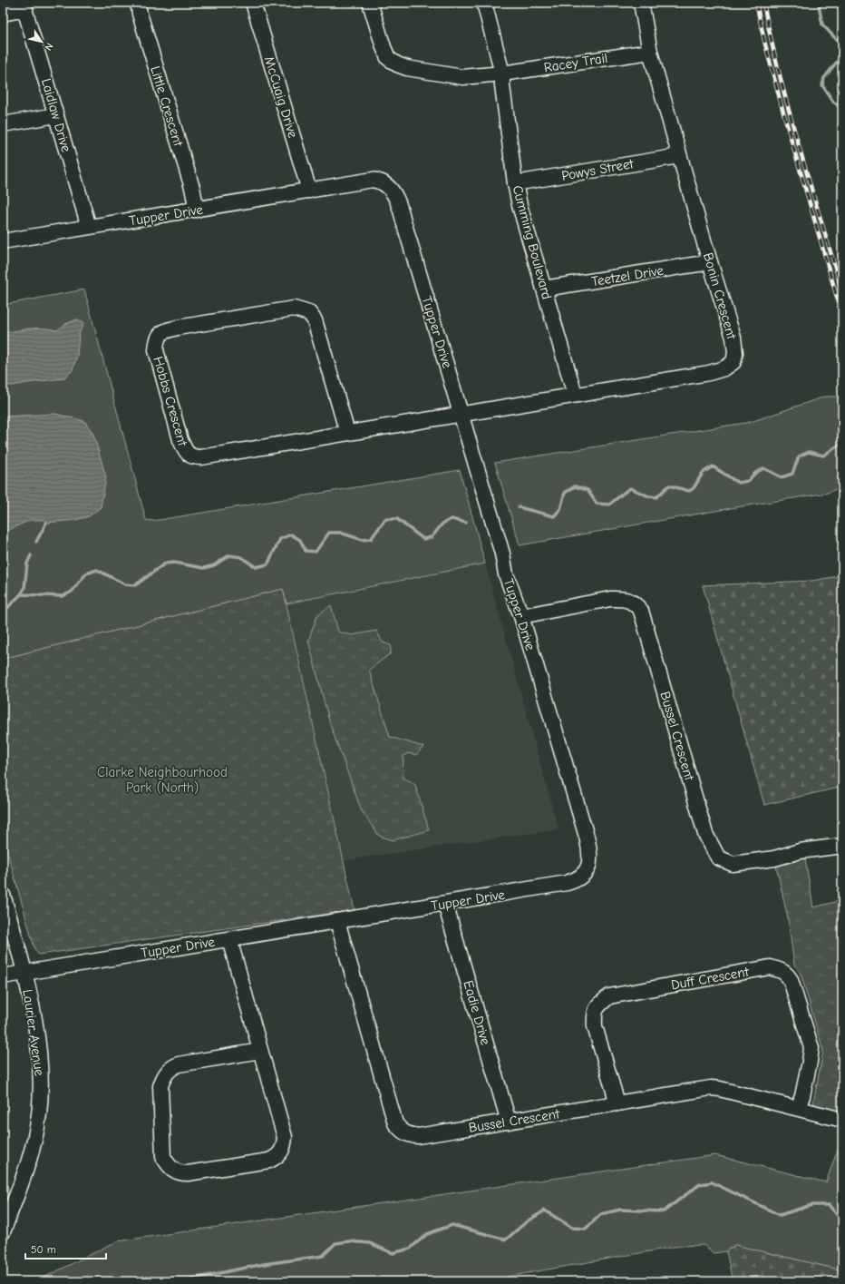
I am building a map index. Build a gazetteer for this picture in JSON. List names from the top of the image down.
{
  "streets": {
    "street": [
      "Racey Trail",
      "McCuaig Drive",
      "Little Crescent",
      "Laidlaw Drive",
      "Powys Street",
      "Tupper Drive",
      "Cumming Boulevard",
      "Teetzel Drive",
      "Bonin Crescent",
      "Hobbs Crescent",
      "Bussel Crescent",
      "Duff Crescent",
      "Eadie Drive",
      "Laurier Avenue"
    ]
  },
  "crossings": [
    ["Racey Trail", "Cumming Boulevard"],
    ["Racey Trail", "Bonin Crescent"],
    ["McCuaig Drive", "Tupper Drive"],
    ["Little Crescent", "Tupper Drive"],
    ["Laidlaw Drive", "Tupper Drive"],
    ["Powys Street", "Cumming Boulevard"],
    ["Powys Street", "Bonin Crescent"],
    ["Tupper Drive", "Bonin Crescent"],
    ["Tupper Drive", "Hobbs Crescent"],
    ["Tupper Drive", "Bussel Crescent"],
    ["Tupper Drive", "Eadie Drive"],
    ["Tupper Drive", "Laurier Avenue"],
    ["Cumming Boulevard", "Teetzel Drive"],
    ["Cumming Boulevard", "Bonin Crescent"],
    ["Teetzel Drive", "Bonin Crescent"],
    ["Bonin Crescent", "Hobbs Crescent"],
    ["Bussel Crescent", "Duff Crescent"],
    ["Bussel Crescent", "Eadie Drive"]
  ],
  "parks": ["Clarke Neighbourhood Park (North)"],
  "scale_bar": "50 m",
  "north": "bottom right"
}
